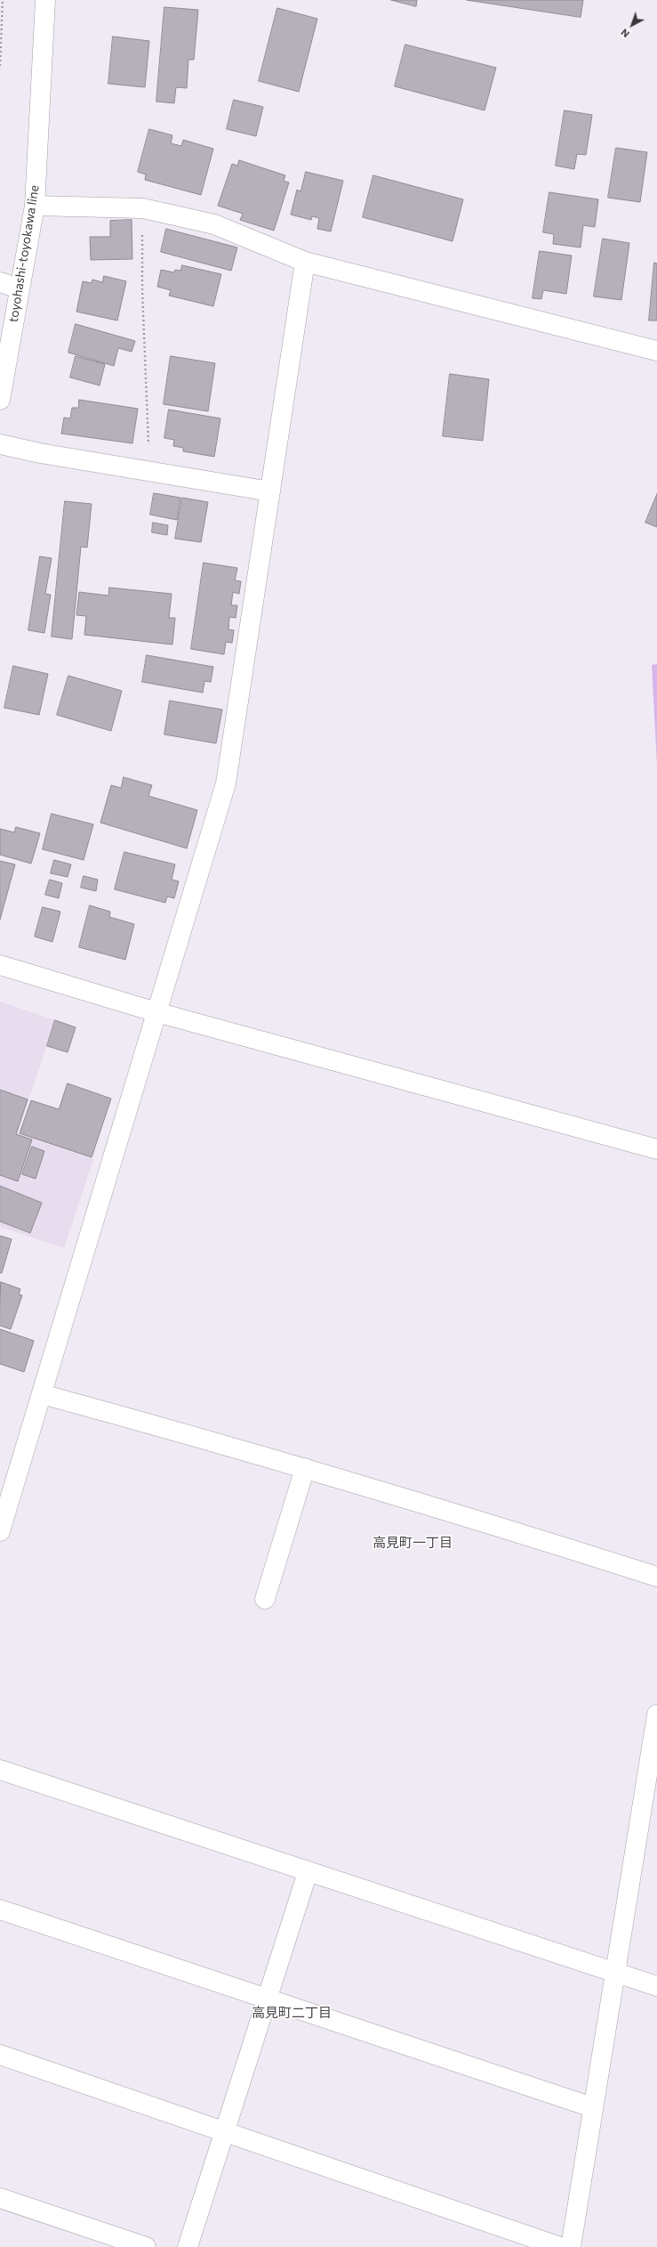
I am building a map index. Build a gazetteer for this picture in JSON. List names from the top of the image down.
{
  "streets": {
    "street": ["toyohashi-toyokawa line"]
  },
  "districts": ["高見町一丁目", "高見町二丁目"],
  "north": "bottom left"
}
